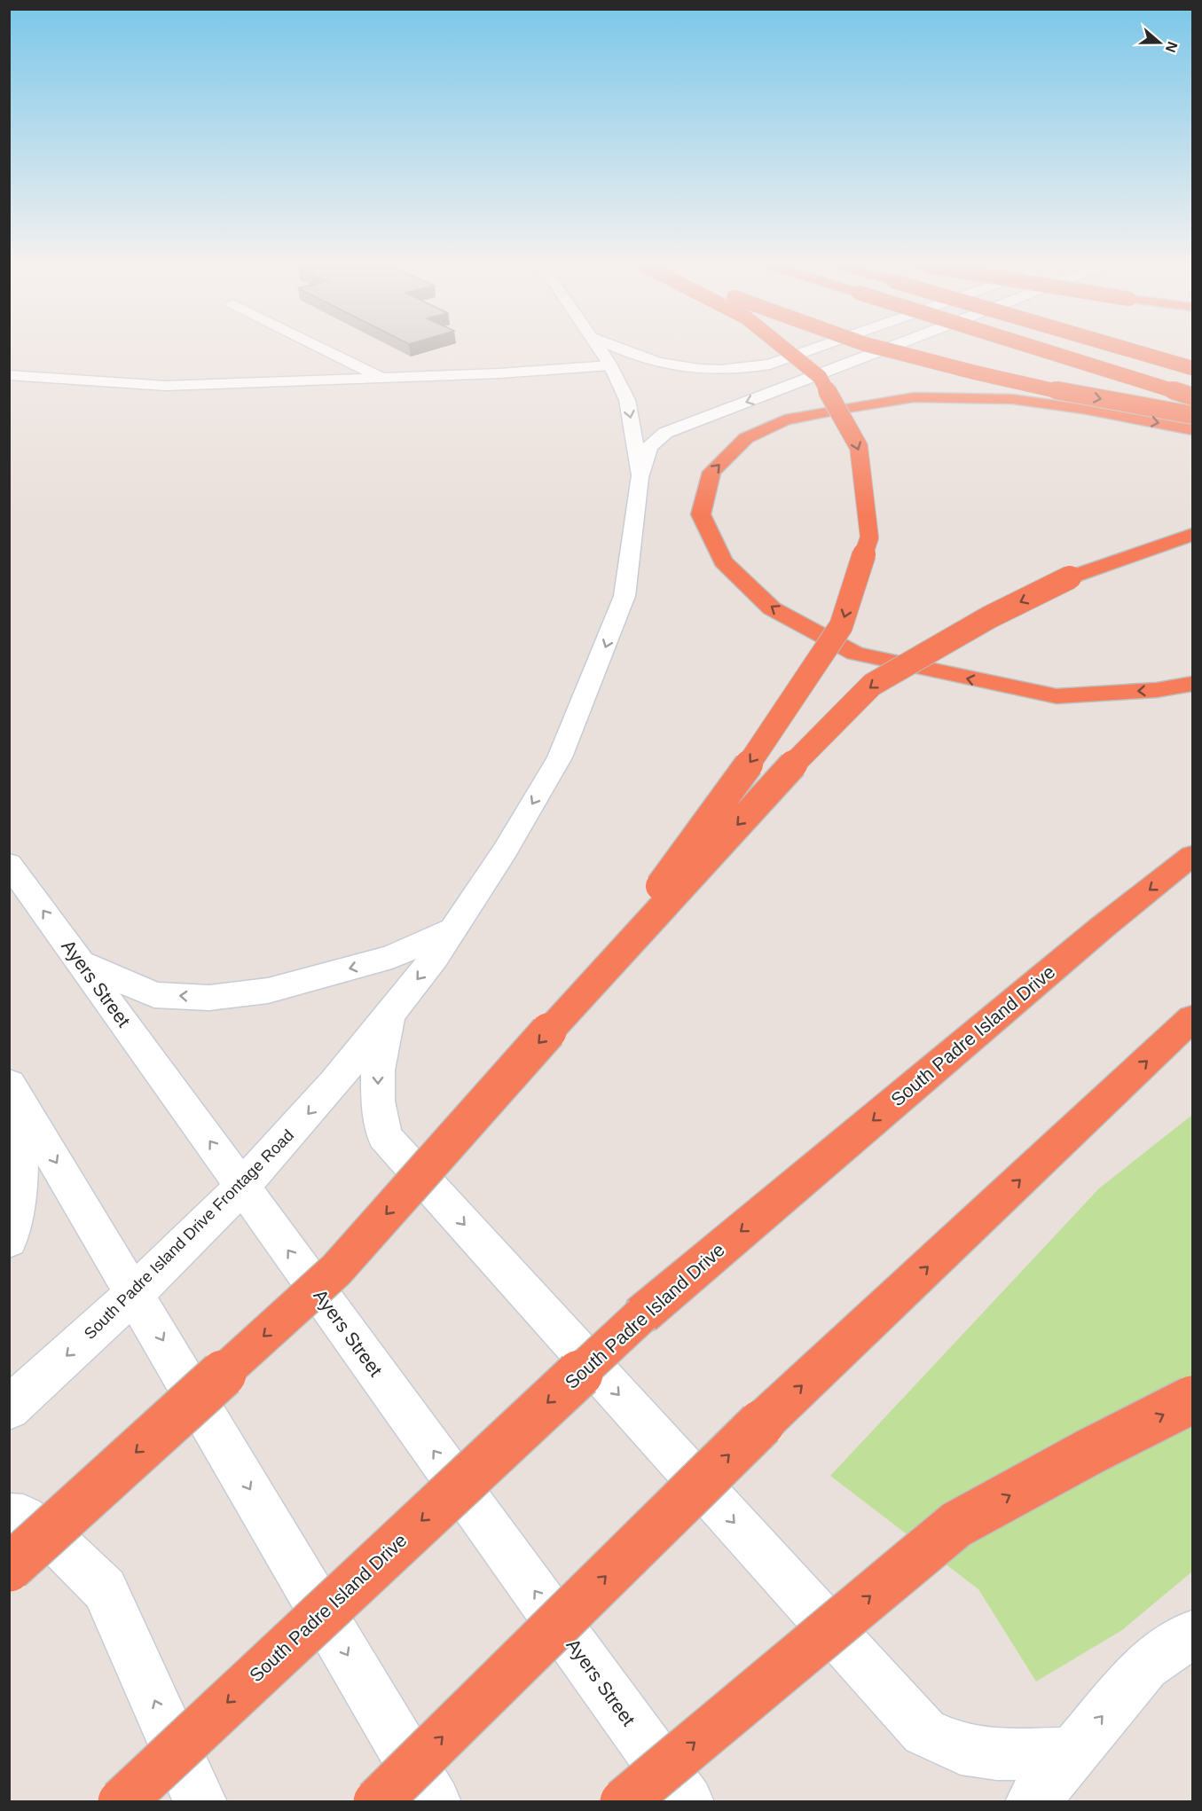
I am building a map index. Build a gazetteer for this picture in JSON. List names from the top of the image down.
{
  "streets": {
    "highway": ["South Padre Island Drive"],
    "main road": ["Ayers Street", "South Padre Island Drive Frontage Road"]
  },
  "crossings": [
    ["Ayers Street", "South Padre Island Drive Frontage Road"]
  ],
  "one_way": ["South Padre Island Drive Frontage Road"],
  "north": "right"
}
